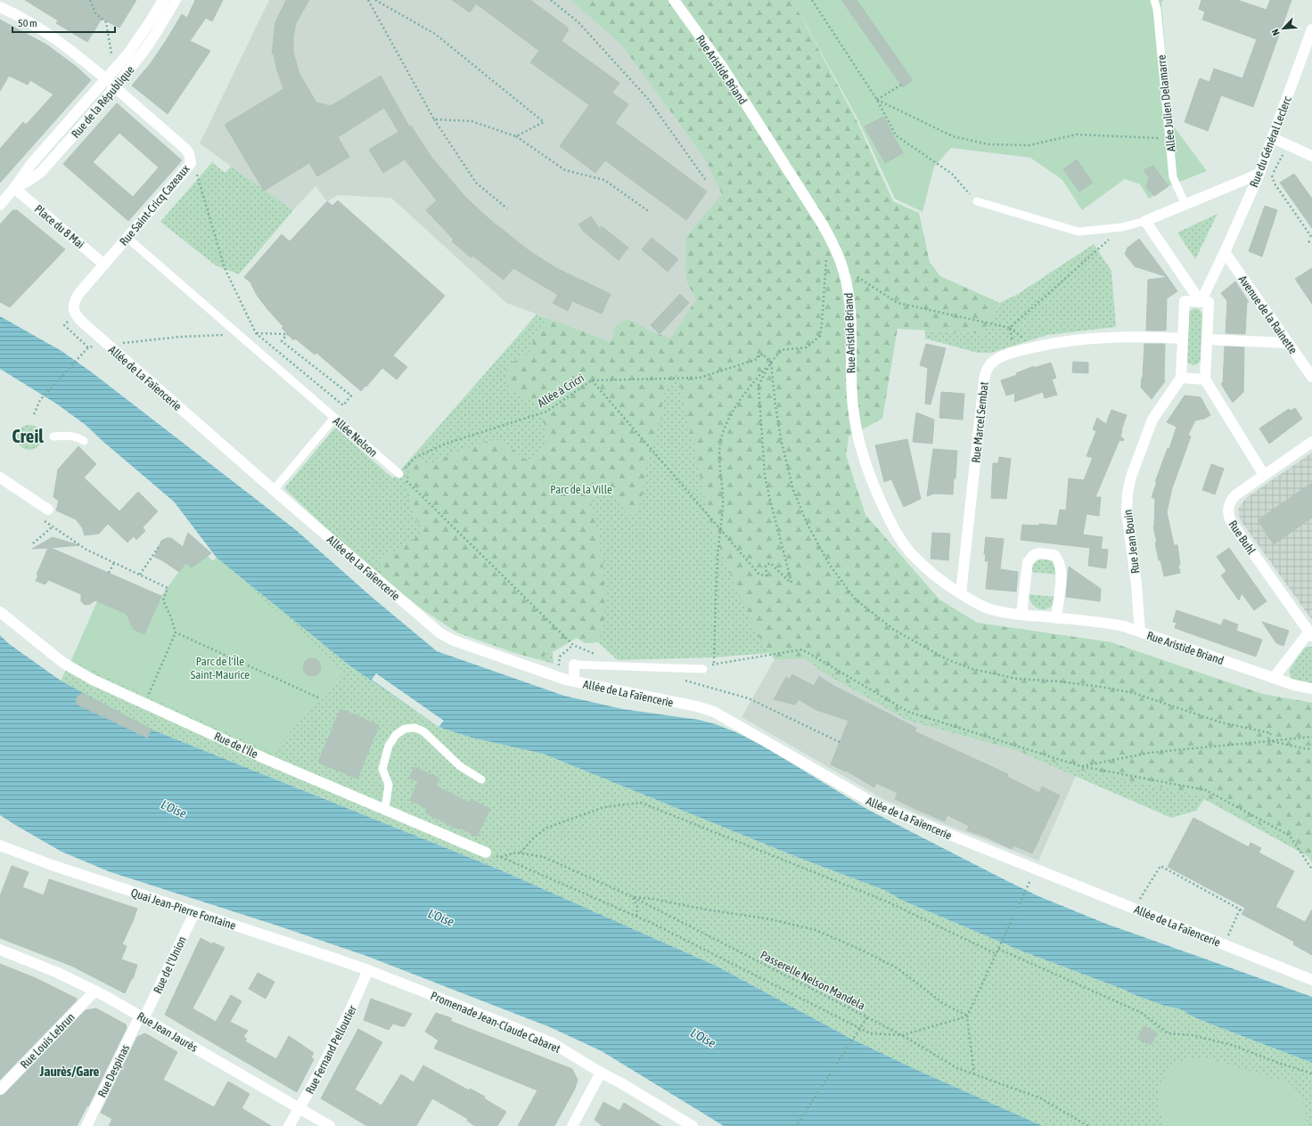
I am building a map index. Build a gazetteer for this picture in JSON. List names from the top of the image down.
{
  "streets": {
    "street": [
      "Rue Aristide Briand",
      "Rue de la République",
      "Rue du Général Leclerc",
      "Rue Saint-Cricq Cazeaux",
      "Place du 8 Mai",
      "Avenue de la Rainette",
      "Allée de La Faïencerie",
      "Rue Marcel Sembat",
      "Rue Buhl",
      "Rue Jean Bouin",
      "Rue de l'Île",
      "Quai Jean-Pierre Fontaine",
      "Rue de l'Union",
      "Promenade Jean-Claude Cabaret",
      "Rue Jean Jaurès",
      "Rue Louis Lebrun",
      "Rue Fernand Pelloutier",
      "Rue Despinas"
    ],
    "lane": ["Allée Julien Delamarre", "Allée Nelson"],
    "path": ["Allée à Cricri", "Passerelle Nelson Mandela"]
  },
  "crossings": [
    ["Rue Aristide Briand", "Rue Marcel Sembat"],
    ["Rue Aristide Briand", "Rue Jean Bouin"],
    ["Rue de la République", "Rue Saint-Cricq Cazeaux"],
    ["Rue de la République", "Place du 8 Mai"],
    ["Rue du Général Leclerc", "Avenue de la Rainette"],
    ["Rue Saint-Cricq Cazeaux", "Place du 8 Mai"],
    ["Rue Saint-Cricq Cazeaux", "Allée de La Faïencerie"],
    ["Rue Saint-Cricq Cazeaux", "Allée Nelson"],
    ["Place du 8 Mai", "Allée de La Faïencerie"],
    ["Allée à Cricri", "Allée Nelson"],
    ["Quai Jean-Pierre Fontaine", "Rue de l'Union"],
    ["Quai Jean-Pierre Fontaine", "Promenade Jean-Claude Cabaret"],
    ["Quai Jean-Pierre Fontaine", "Rue Fernand Pelloutier"],
    ["Rue de l'Union", "Rue Jean Jaurès"],
    ["Rue de l'Union", "Rue Despinas"],
    ["Promenade Jean-Claude Cabaret", "Rue Fernand Pelloutier"],
    ["Rue Jean Jaurès", "Rue Louis Lebrun"],
    ["Rue Jean Jaurès", "Rue Fernand Pelloutier"],
    ["Rue Jean Jaurès", "Rue Despinas"]
  ],
  "districts": ["Creil", "Jaurès/Gare"],
  "water": ["L'Oise"],
  "parks": ["Parc de la Ville", "Parc de l'Île Saint-Maurice"],
  "scale_bar": "50 m",
  "north": "bottom left"
}
